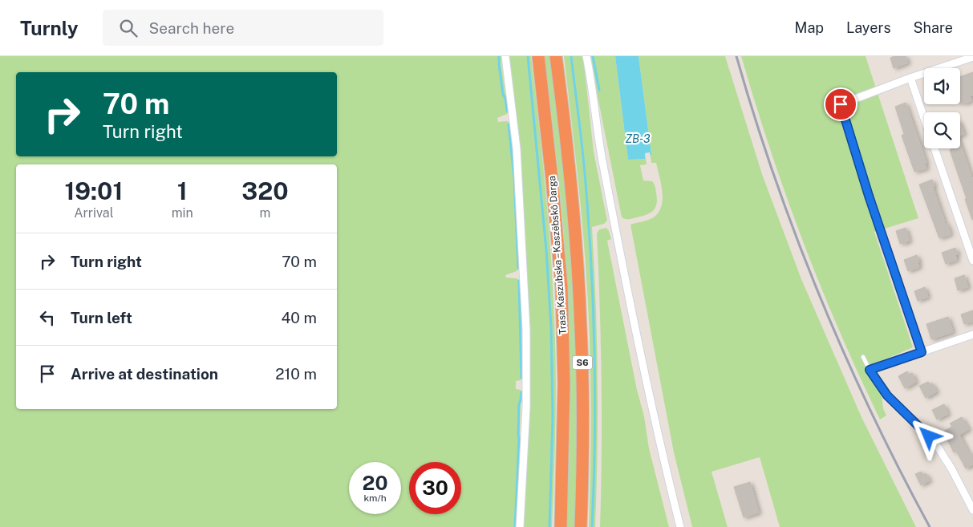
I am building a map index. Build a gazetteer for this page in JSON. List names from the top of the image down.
{
  "streets": {
    "highway": ["Trasa Kaszubska – Kaszëbskô Darga", "S6"]
  },
  "water": ["ZB-3"],
  "page": {
    "header": "Turnly",
    "search": "Search here",
    "nav": ["Map", "Layers", "Share"],
    "turn": ["70 m", "Turn right"],
    "eta": [
      "19:01",
      "Arrival",
      "1",
      "min",
      "320",
      "m"
    ],
    "list": [
      {
        "name": "Turn right",
        "value": "70 m"
      },
      {
        "name": "Turn left",
        "value": "40 m"
      },
      {
        "name": "Arrive at destination",
        "value": "210 m"
      }
    ],
    "speed": "20 km/h",
    "limit": "30"
  }
}
